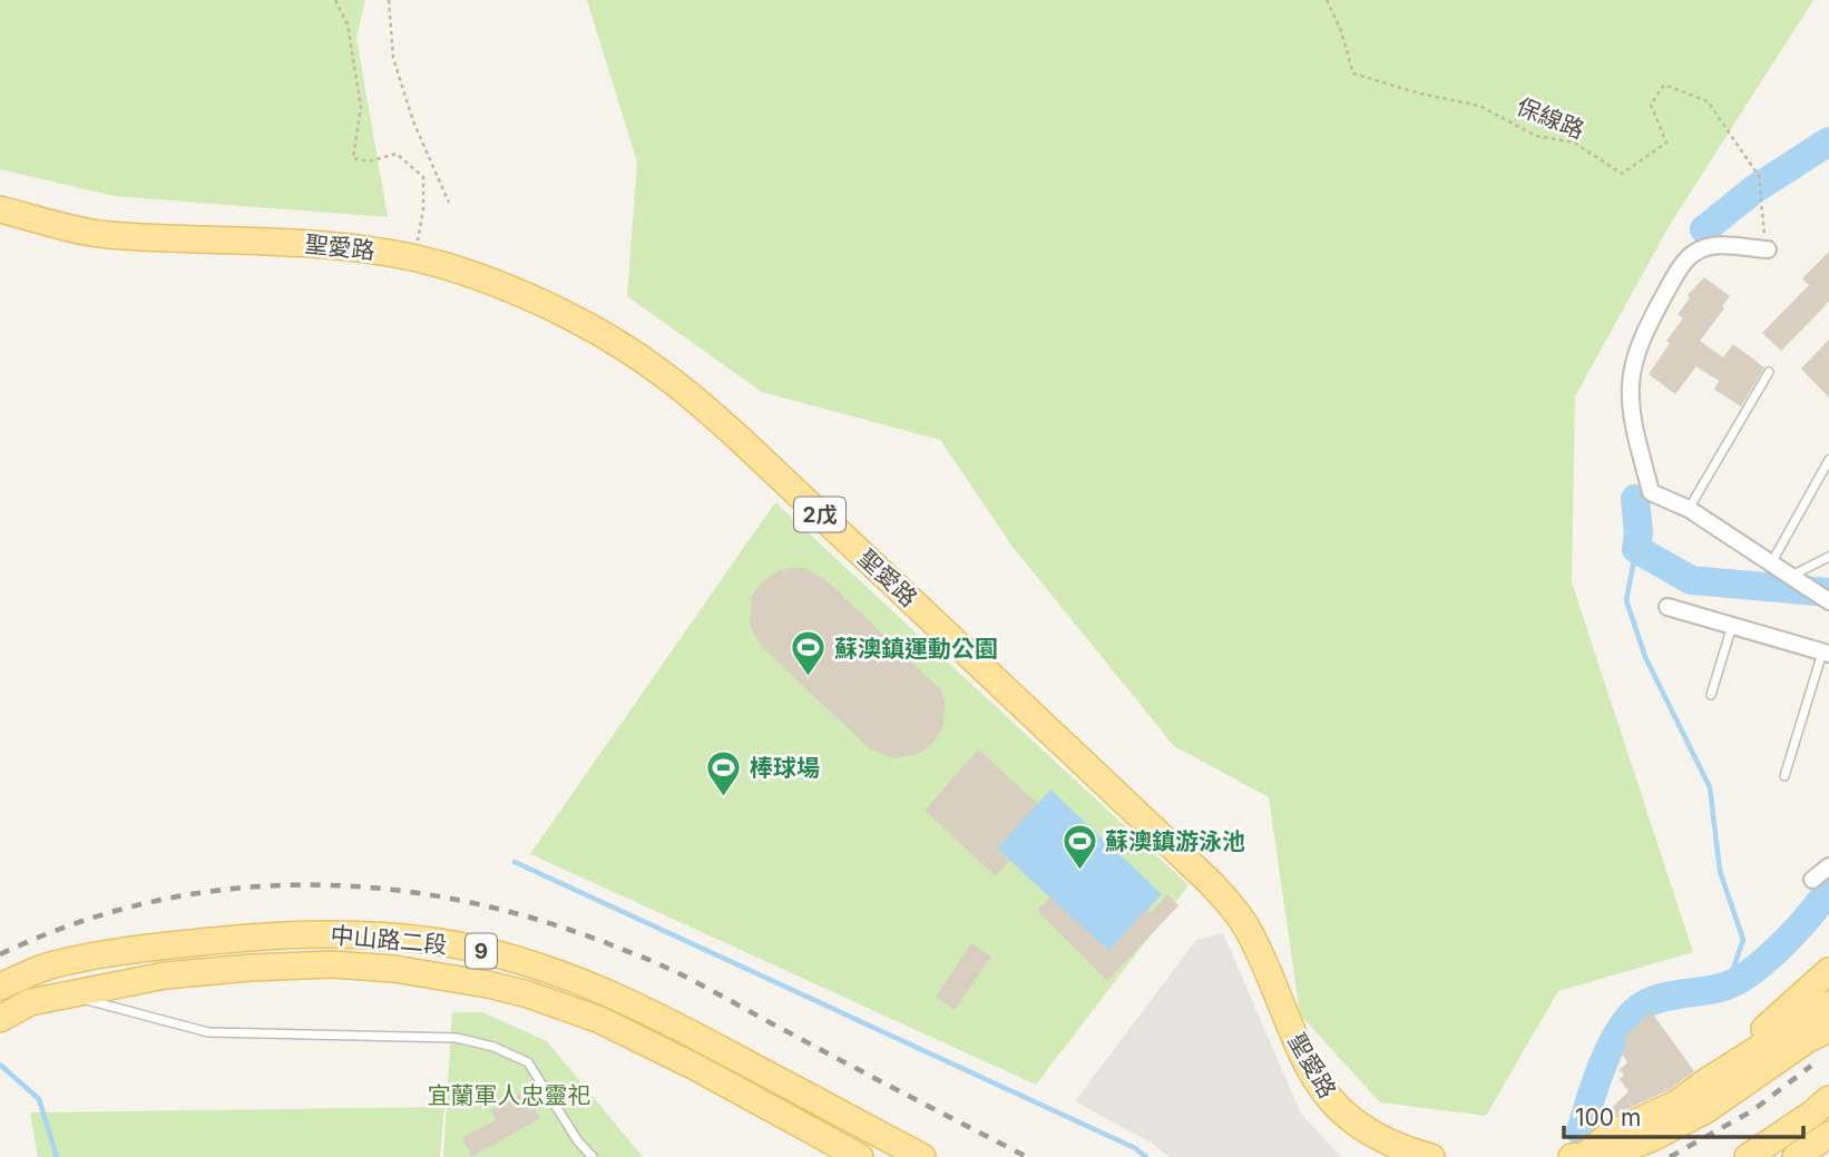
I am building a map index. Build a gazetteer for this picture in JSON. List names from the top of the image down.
{
  "streets": {
    "main road": [
      "聖愛路",
      "2戊",
      "中山路二段",
      "9"
    ],
    "path": ["保線路"]
  },
  "parks": ["宜蘭軍人忠靈祀"],
  "places": {
    "sports": ["蘇澳鎮運動公園", "棒球場", "蘇澳鎮游泳池"]
  },
  "scale_bar": "100 m"
}
